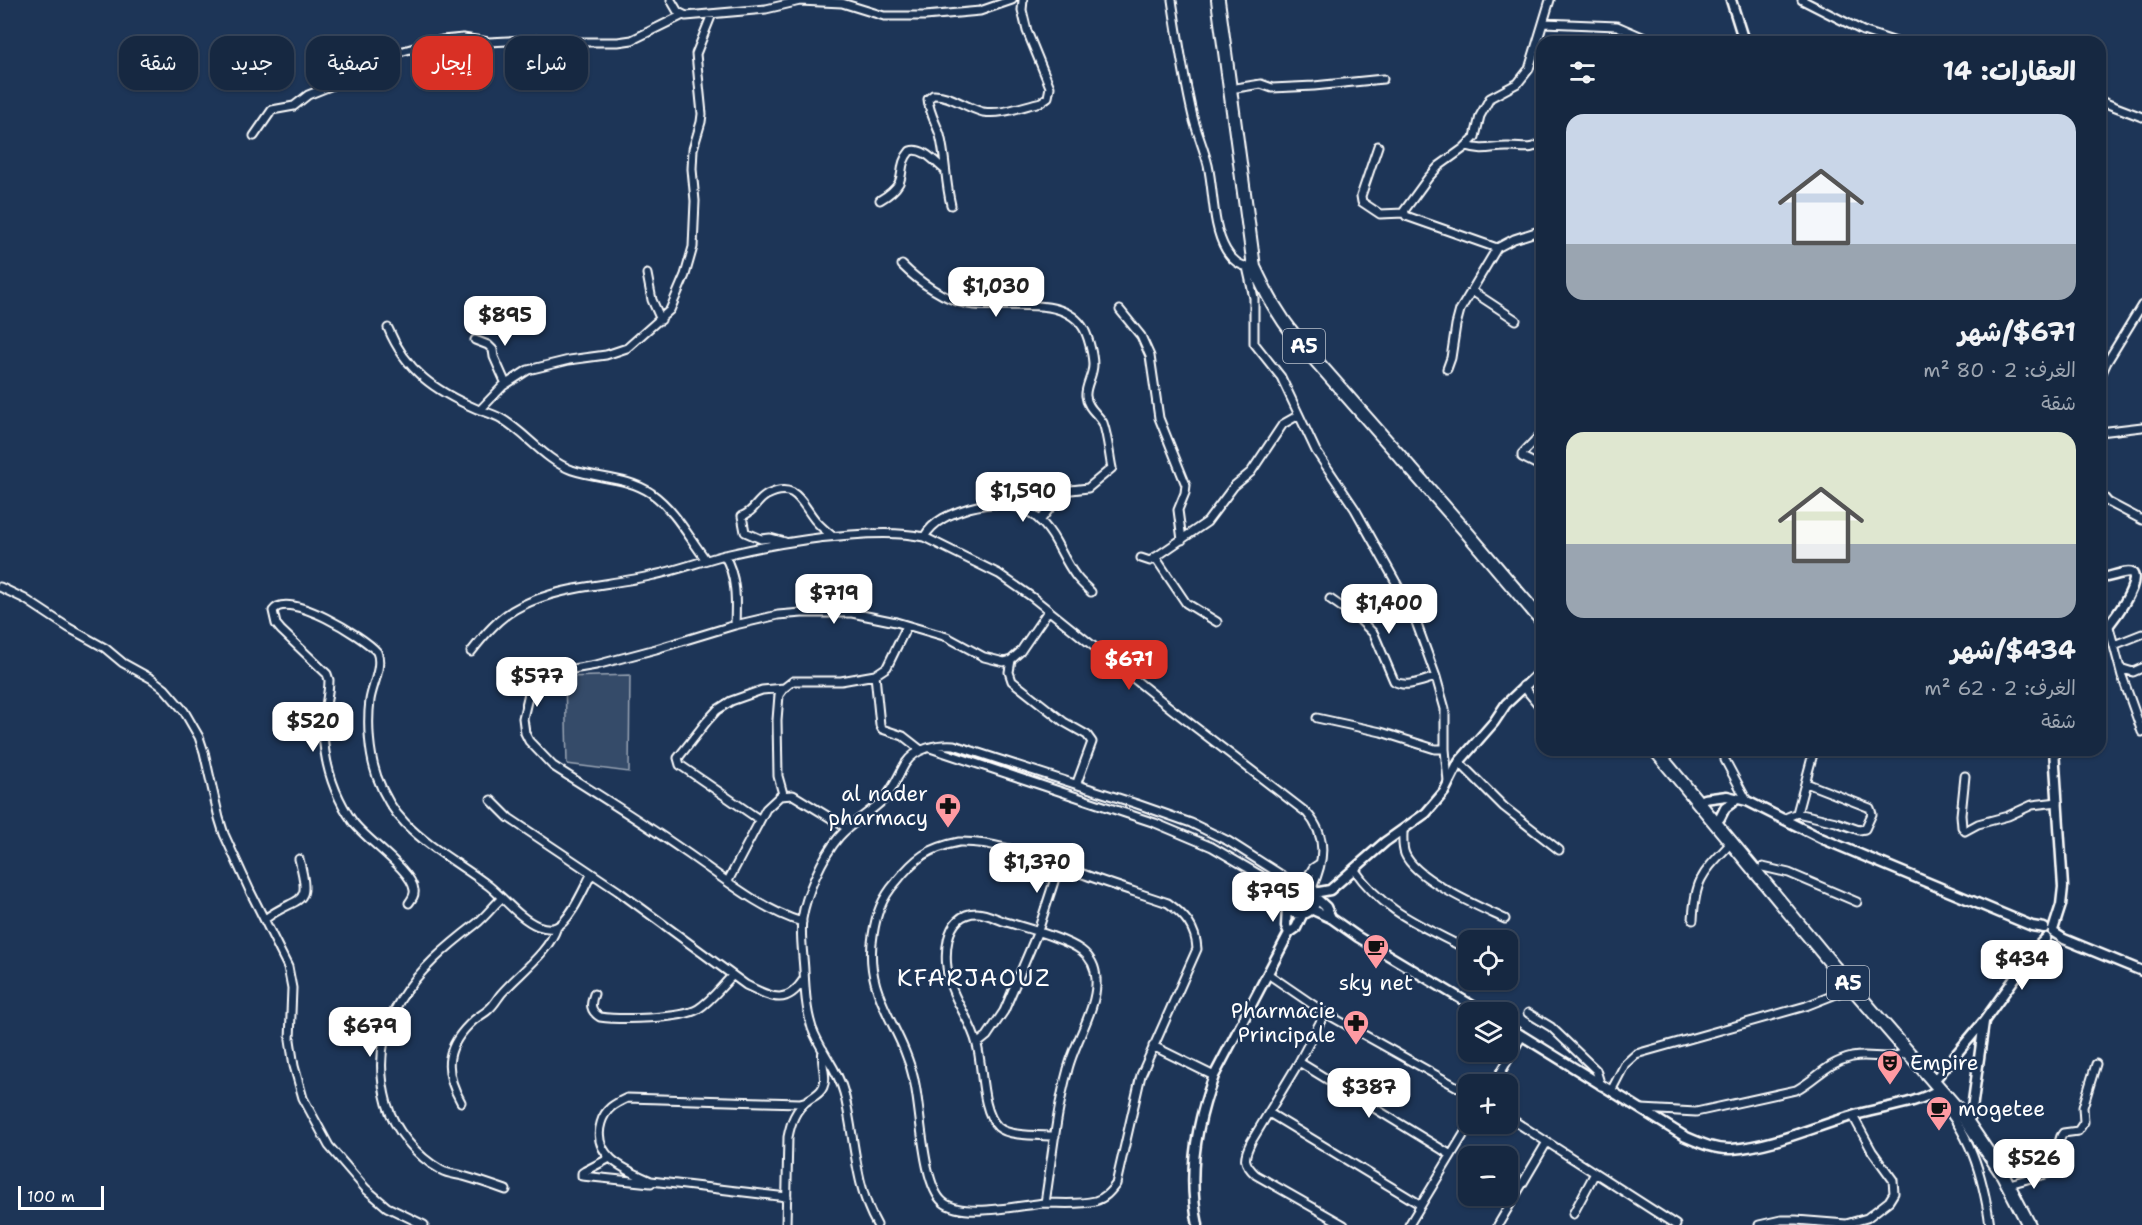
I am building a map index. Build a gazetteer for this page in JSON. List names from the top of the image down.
{
  "streets": {
    "highway": ["A5"]
  },
  "districts": ["KFARJAOUZ"],
  "places": {
    "pharmacy": ["al nader pharmacy", "Pharmacie Principale"],
    "cafe": ["sky net", "mogetee"],
    "theatre": ["Empire"]
  },
  "scale_bar": "100 m",
  "page": {
    "chip": [
      "شراء",
      "إيجار",
      "تصفية",
      "جديد",
      "شقة"
    ],
    "heading": "العقارات: 14",
    "list": [
      {
        "name": "$671/شهر",
        "note": "الغرف: 2 · 80 m² · شقة"
      },
      {
        "name": "$434/شهر",
        "note": "الغرف: 2 · 62 m² · شقة"
      }
    ],
    "price": [
      "$1,030",
      "$895",
      "$1,590",
      "$719",
      "$1,400",
      "$671",
      "$577",
      "$520",
      "$1,370",
      "$795",
      "$434",
      "$679",
      "$387",
      "$526"
    ],
    "map_buttons": ["+", "−"],
    "scale": "100 m"
  }
}
